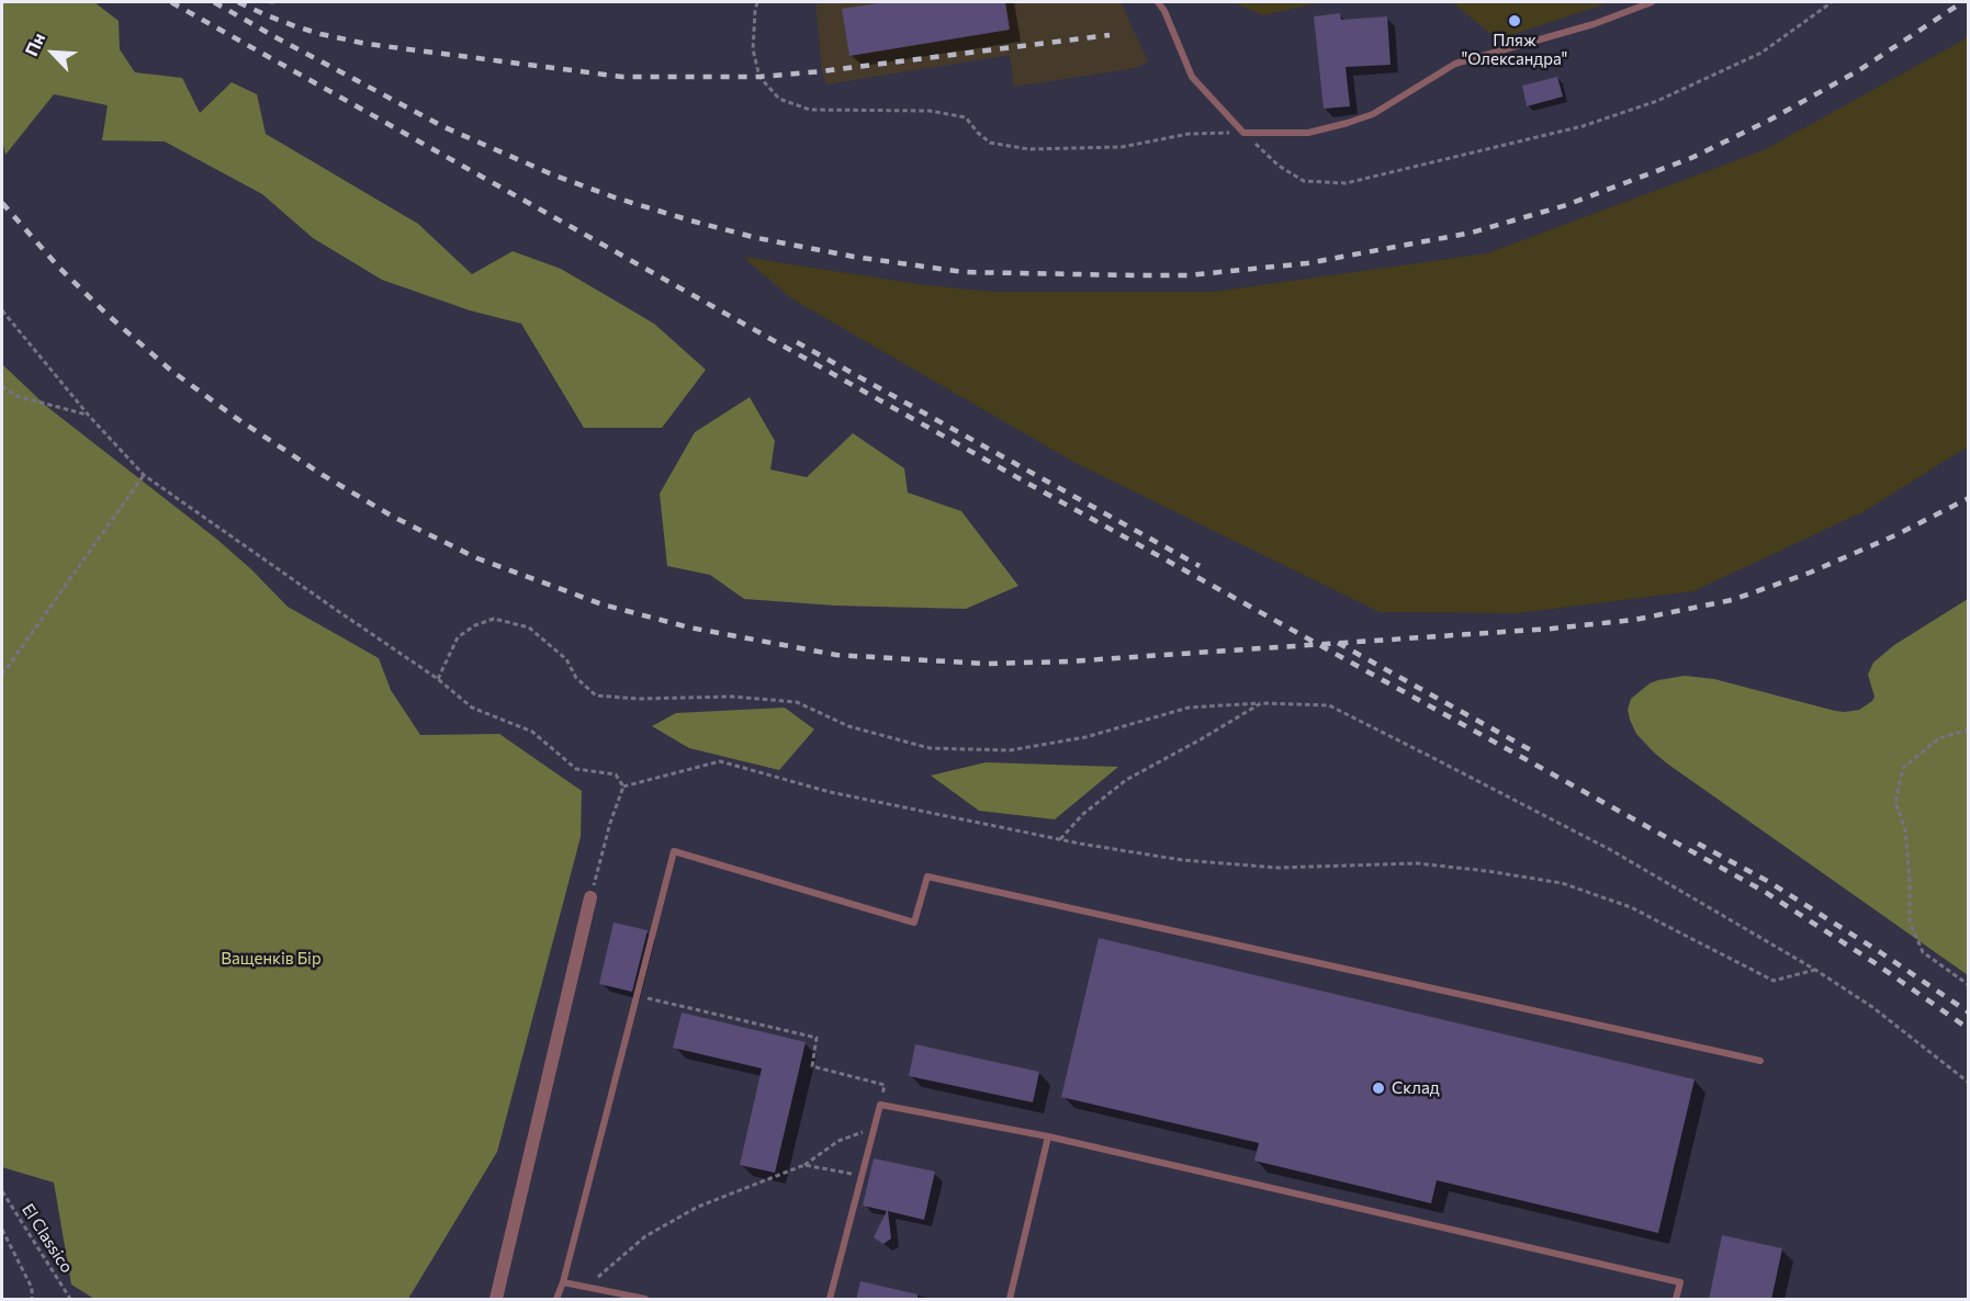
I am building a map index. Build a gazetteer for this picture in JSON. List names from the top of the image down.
{
  "streets": {
    "path": ["El Classico"]
  },
  "parks": ["Ващенків Бір"],
  "places": ["Пляж \"Олександра\"", "Склад"],
  "north": "top left"
}
